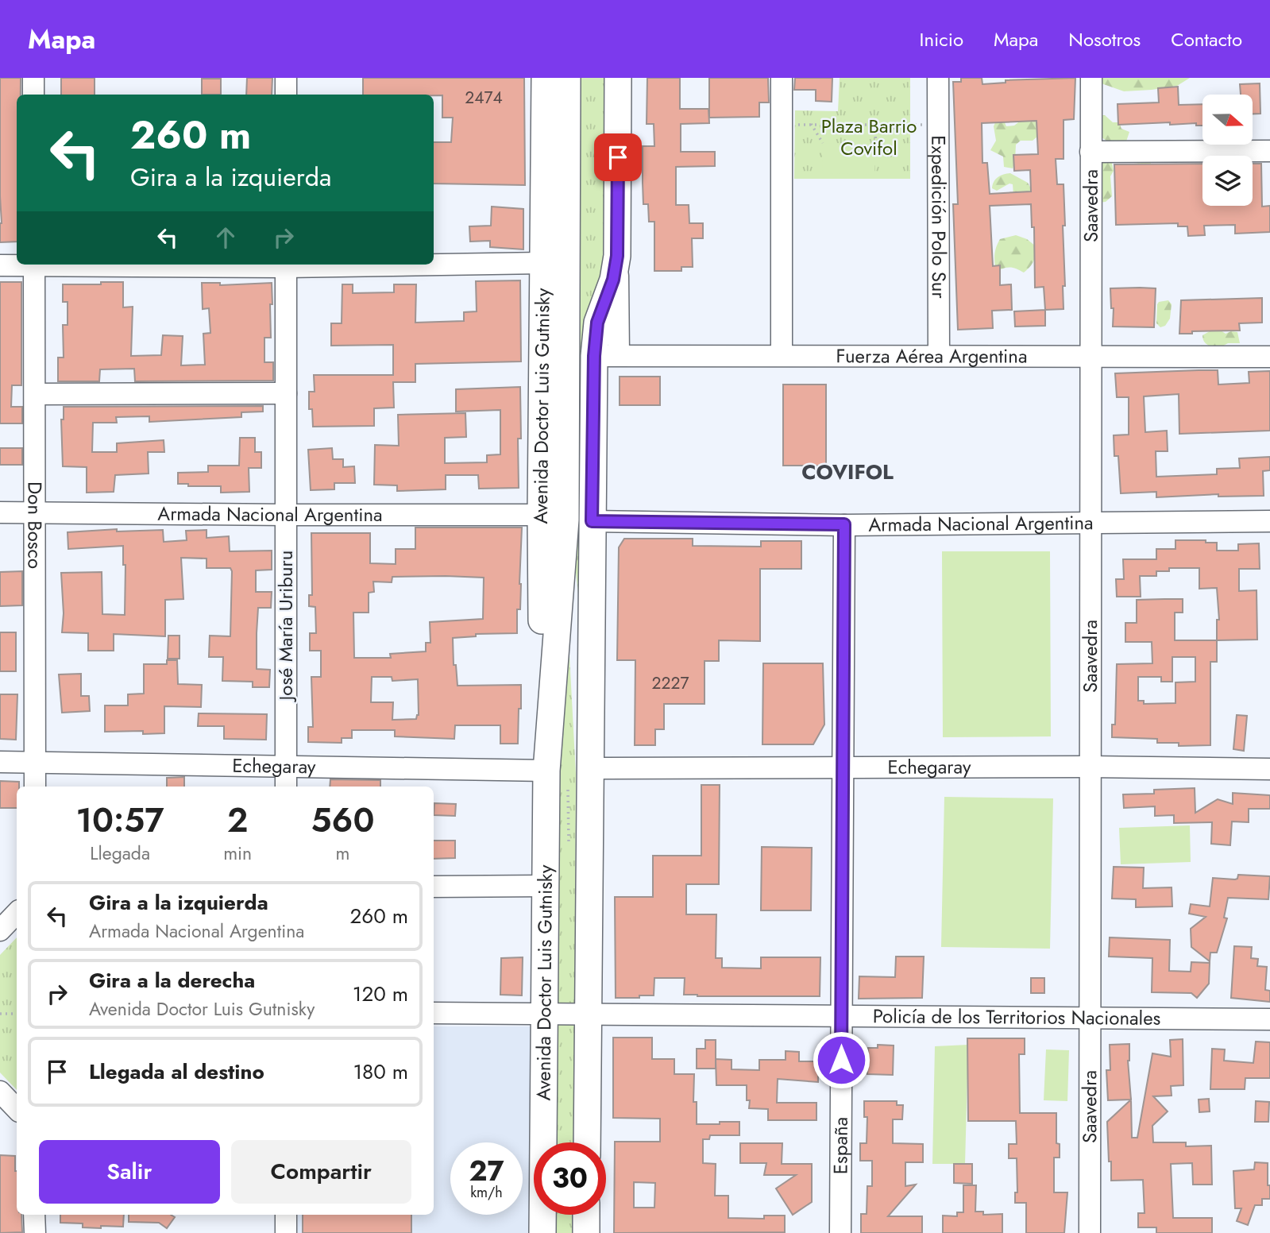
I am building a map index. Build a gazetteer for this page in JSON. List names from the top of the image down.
{
  "streets": {
    "main road": ["Avenida Doctor Luis Gutnisky"],
    "street": [
      "Saavedra",
      "Expedición Polo Sur",
      "Fuerza Aérea Argentina",
      "Armada Nacional Argentina",
      "Don Bosco",
      "José María Uriburu",
      "Echegaray",
      "Policía de los Territorios Nacionales",
      "España"
    ]
  },
  "crossings": [
    ["Saavedra", "Fuerza Aérea Argentina"],
    ["Saavedra", "Armada Nacional Argentina"],
    ["Saavedra", "Echegaray"],
    ["Saavedra", "Policía de los Territorios Nacionales"],
    ["Expedición Polo Sur", "Fuerza Aérea Argentina"],
    ["Fuerza Aérea Argentina", "Avenida Doctor Luis Gutnisky"],
    ["Avenida Doctor Luis Gutnisky", "Armada Nacional Argentina"],
    ["Avenida Doctor Luis Gutnisky", "Echegaray"],
    ["Avenida Doctor Luis Gutnisky", "Policía de los Territorios Nacionales"],
    ["Armada Nacional Argentina", "Don Bosco"],
    ["Armada Nacional Argentina", "José María Uriburu"],
    ["Armada Nacional Argentina", "España"],
    ["Don Bosco", "Echegaray"],
    ["José María Uriburu", "Echegaray"],
    ["Echegaray", "España"],
    ["Policía de los Territorios Nacionales", "España"]
  ],
  "districts": ["COVIFOL"],
  "parks": ["Plaza Barrio Covifol"],
  "house_numbers": ["2474", "2227"],
  "north": "right",
  "page": {
    "header": "Mapa",
    "nav": [
      "Inicio",
      "Mapa",
      "Nosotros",
      "Contacto"
    ],
    "turn": ["260 m", "Gira a la izquierda"],
    "eta": [
      "10:57",
      "Llegada",
      "2",
      "min",
      "560",
      "m"
    ],
    "list": [
      {
        "name": "Gira a la izquierda",
        "note": "Armada Nacional Argentina",
        "value": "260 m"
      },
      {
        "name": "Gira a la derecha",
        "note": "Avenida Doctor Luis Gutnisky",
        "value": "120 m"
      },
      {
        "name": "Llegada al destino",
        "value": "180 m"
      }
    ],
    "buttons": ["Salir", "Compartir"],
    "speed": "27 km/h",
    "limit": "30"
  }
}
